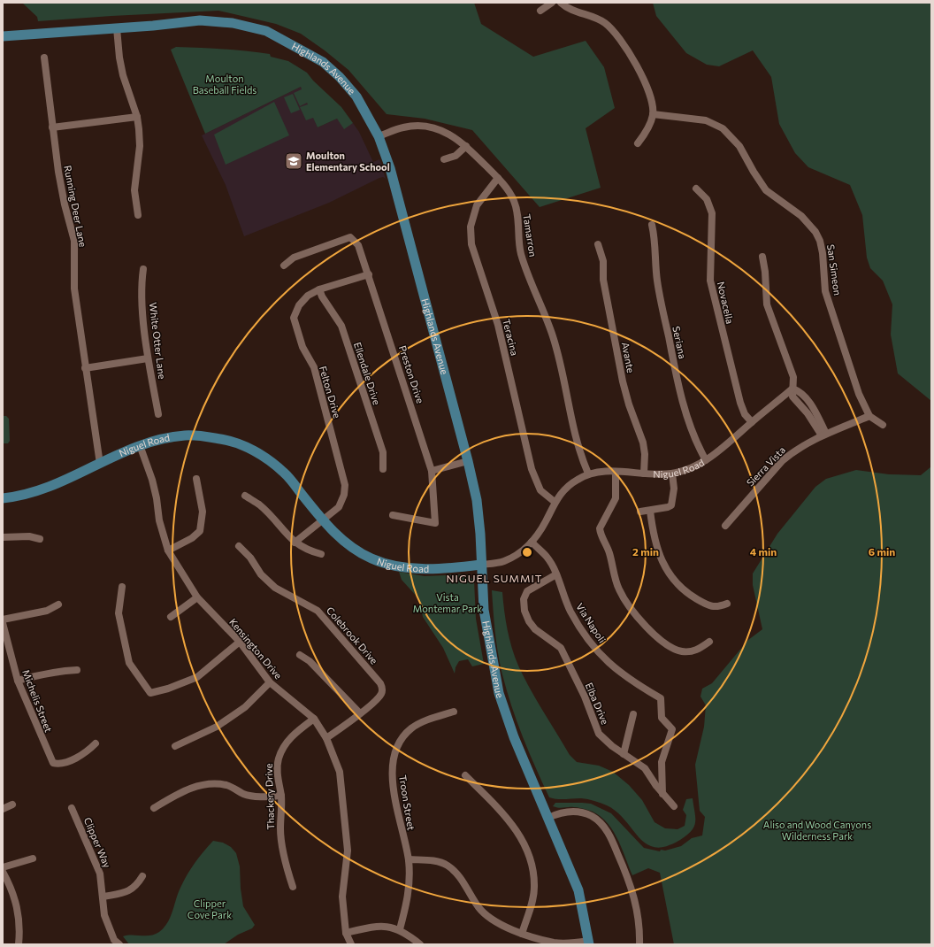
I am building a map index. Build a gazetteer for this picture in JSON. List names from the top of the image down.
{
  "streets": {
    "main road": ["Highlands Avenue", "Niguel Road"],
    "street": [
      "Running Deer Lane",
      "Tamarron",
      "San Simeon",
      "Novacella",
      "Teracina",
      "White Otter Lane",
      "Seriana",
      "Avante",
      "Ellendale Drive",
      "Preston Drive",
      "Felton Drive",
      "Sierra Vista",
      "Via Napoli",
      "Colebrook Drive",
      "Kensington Drive",
      "Michelis Street",
      "Elba Drive",
      "Thackery Drive",
      "Troon Street",
      "Clipper Way"
    ]
  },
  "crossings": [
    ["Highlands Avenue", "Tamarron"],
    ["Highlands Avenue", "Niguel Road"],
    ["Running Deer Lane", "Niguel Road"],
    ["Tamarron", "Teracina"],
    ["Tamarron", "Niguel Road"],
    ["San Simeon", "Sierra Vista"],
    ["Novacella", "Niguel Road"],
    ["Teracina", "Niguel Road"],
    ["Seriana", "Niguel Road"],
    ["Avante", "Niguel Road"],
    ["Ellendale Drive", "Felton Drive"],
    ["Preston Drive", "Felton Drive"],
    ["Felton Drive", "Niguel Road"],
    ["Niguel Road", "Via Napoli"],
    ["Niguel Road", "Kensington Drive"],
    ["Via Napoli", "Elba Drive"],
    ["Kensington Drive", "Thackery Drive"]
  ],
  "districts": ["NIGUEL SUMMIT"],
  "parks": [
    "Moulton Baseball Fields",
    "Vista Montemar Park",
    "Aliso and Wood Canyons Wilderness Park",
    "Clipper Cove Park"
  ],
  "places": {
    "school or university": ["Moulton Elementary School"]
  },
  "rings": ["2 min", "4 min", "6 min"]
}
